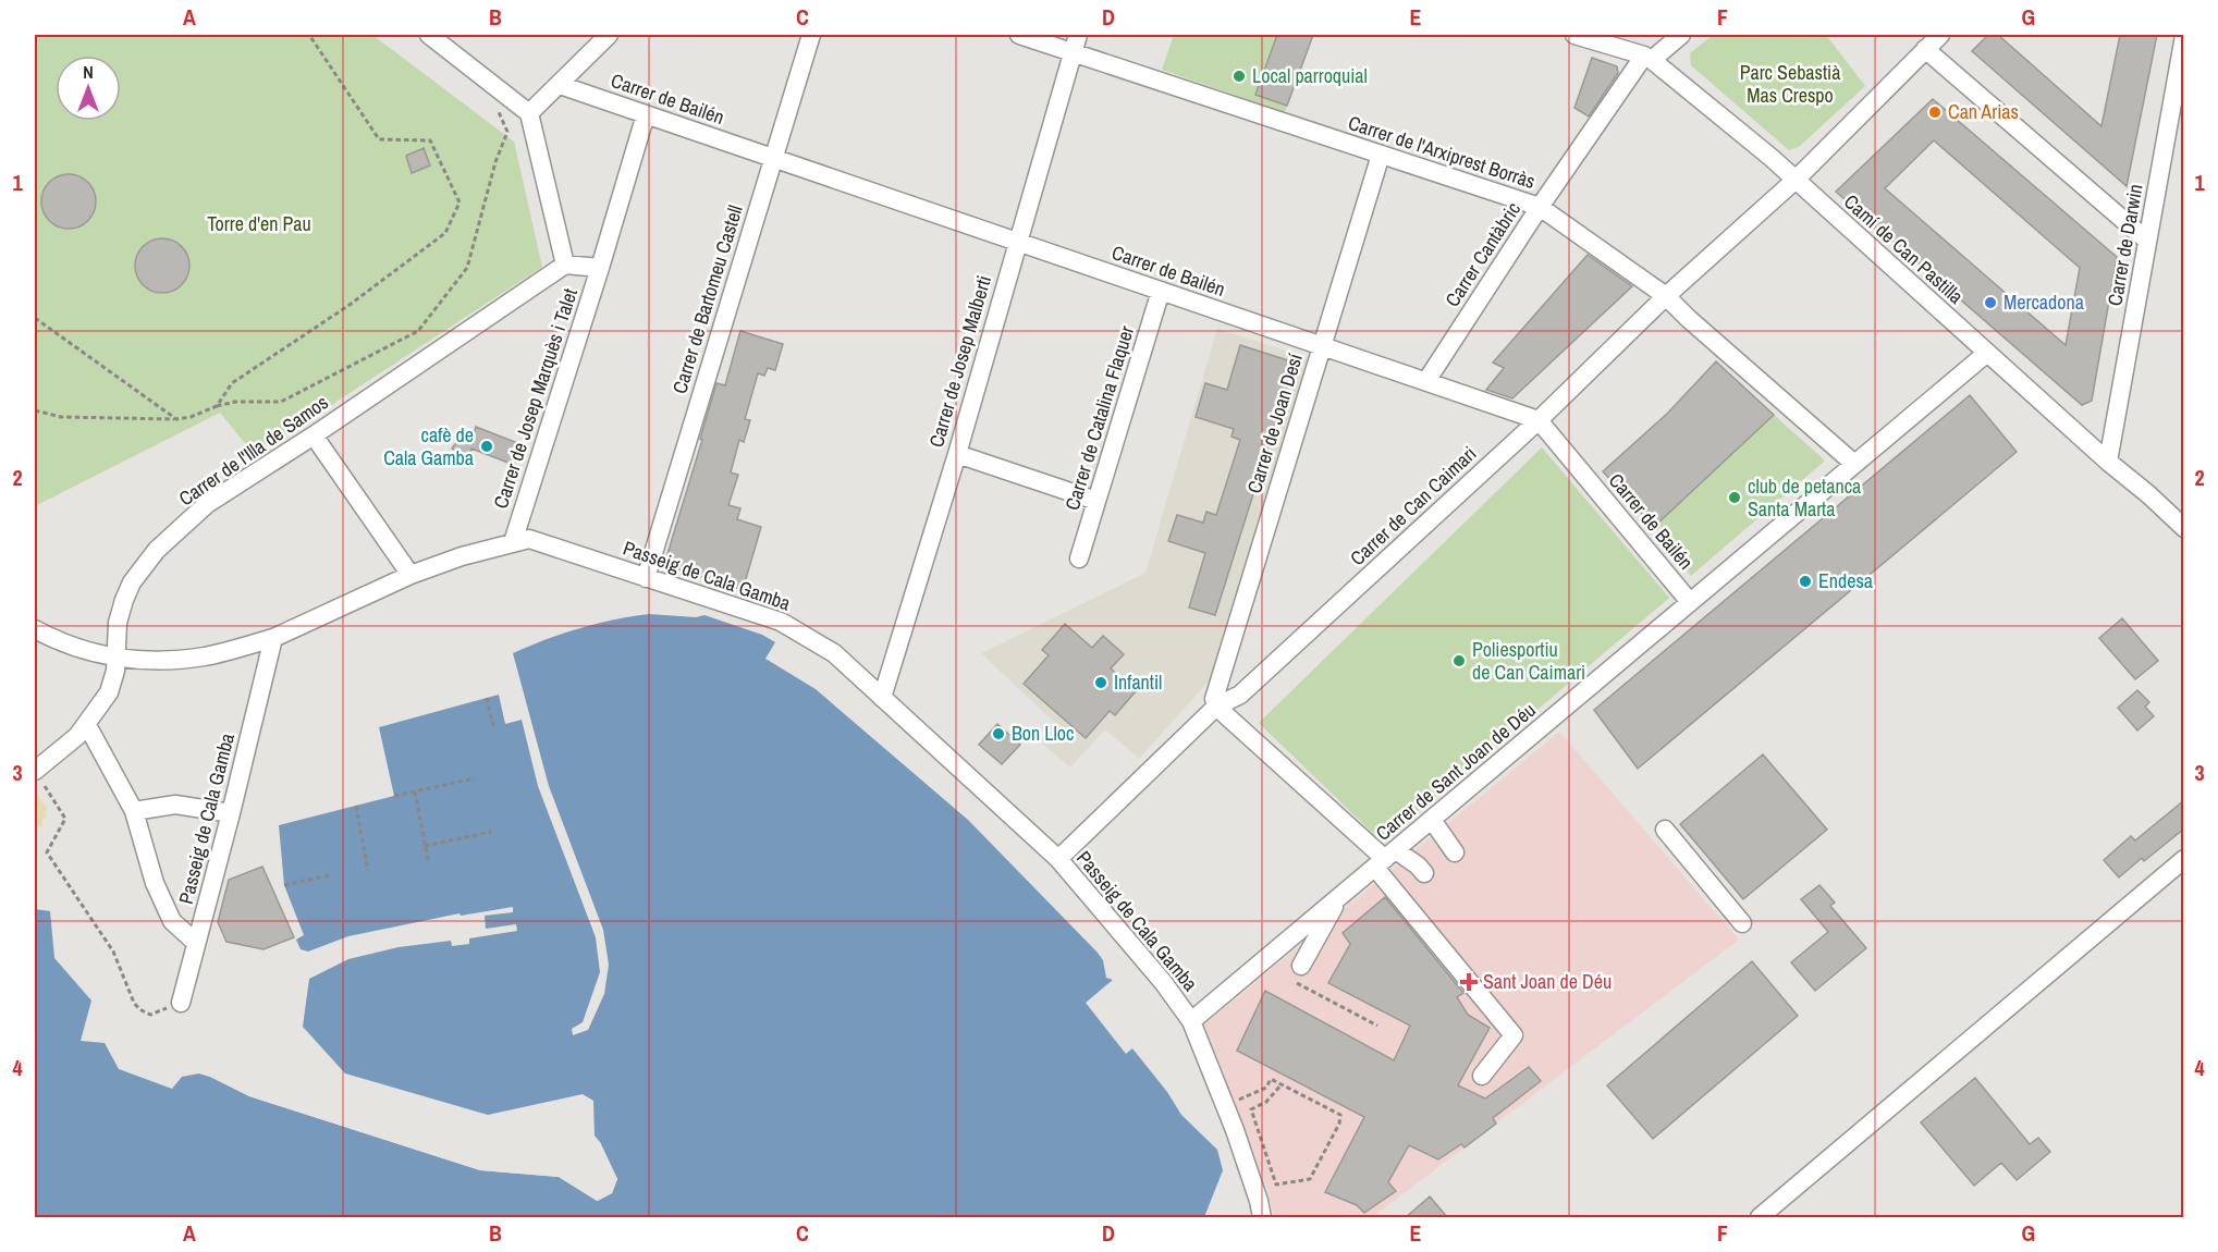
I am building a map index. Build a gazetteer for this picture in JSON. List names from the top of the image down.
{
  "streets": {
    "street": [
      "Carrer de Bailén",
      "Carrer de l'Arxiprest Borràs",
      "Carrer de Darwin",
      "Camí de Can Pastilla",
      "Carrer Cantàbric",
      "Carrer de Bartomeu Castell",
      "Carrer de Josep Malberti",
      "Carrer de Josep Marquès i Talet",
      "Carrer de Catalina Flaquer",
      "Carrer de Joan Desí",
      "Carrer de l'Illa de Samos",
      "Carrer de Can Caimari",
      "Passeig de Cala Gamba",
      "Carrer de Sant Joan de Déu"
    ]
  },
  "crossings": [
    ["Carrer de Bailén", "Carrer Cantàbric"],
    ["Carrer de Bailén", "Carrer de Bartomeu Castell"],
    ["Carrer de Bailén", "Carrer de Josep Malberti"],
    ["Carrer de Bailén", "Carrer de Josep Marquès i Talet"],
    ["Carrer de Bailén", "Carrer de Catalina Flaquer"],
    ["Carrer de Bailén", "Carrer de Joan Desí"],
    ["Carrer de Bailén", "Carrer de Can Caimari"],
    ["Carrer de Bailén", "Carrer de Sant Joan de Déu"],
    ["Carrer de l'Arxiprest Borràs", "Carrer Cantàbric"],
    ["Carrer de l'Arxiprest Borràs", "Carrer de Josep Malberti"],
    ["Carrer de l'Arxiprest Borràs", "Carrer de Joan Desí"],
    ["Carrer de l'Arxiprest Borràs", "Carrer de Can Caimari"],
    ["Carrer de l'Arxiprest Borràs", "Carrer de Sant Joan de Déu"],
    ["Carrer de Darwin", "Camí de Can Pastilla"],
    ["Camí de Can Pastilla", "Carrer Cantàbric"],
    ["Camí de Can Pastilla", "Carrer de Can Caimari"],
    ["Camí de Can Pastilla", "Carrer de Sant Joan de Déu"],
    ["Carrer de Bartomeu Castell", "Passeig de Cala Gamba"],
    ["Carrer de Josep Malberti", "Passeig de Cala Gamba"],
    ["Carrer de Josep Marquès i Talet", "Passeig de Cala Gamba"],
    ["Carrer de Joan Desí", "Carrer de Can Caimari"],
    ["Carrer de Can Caimari", "Passeig de Cala Gamba"],
    ["Passeig de Cala Gamba", "Carrer de Sant Joan de Déu"]
  ],
  "parks": ["Parc Sebastià Mas Crespo", "Torre d'en Pau"],
  "places": {
    "other": [
      "Local parroquial",
      "Can Arias",
      "Mercadona",
      "cafè de Cala Gamba",
      "club de petanca Santa Marta",
      "Endesa",
      "Poliesportiu de Can Caimari",
      "Infantil",
      "Bon Lloc"
    ],
    "health": ["Sant Joan de Déu"]
  },
  "north": "top",
  "grid": {
    "columns": [
      "A",
      "B",
      "C",
      "D",
      "E",
      "F",
      "G"
    ],
    "rows": [
      "1",
      "2",
      "3",
      "4"
    ]
  }
}
